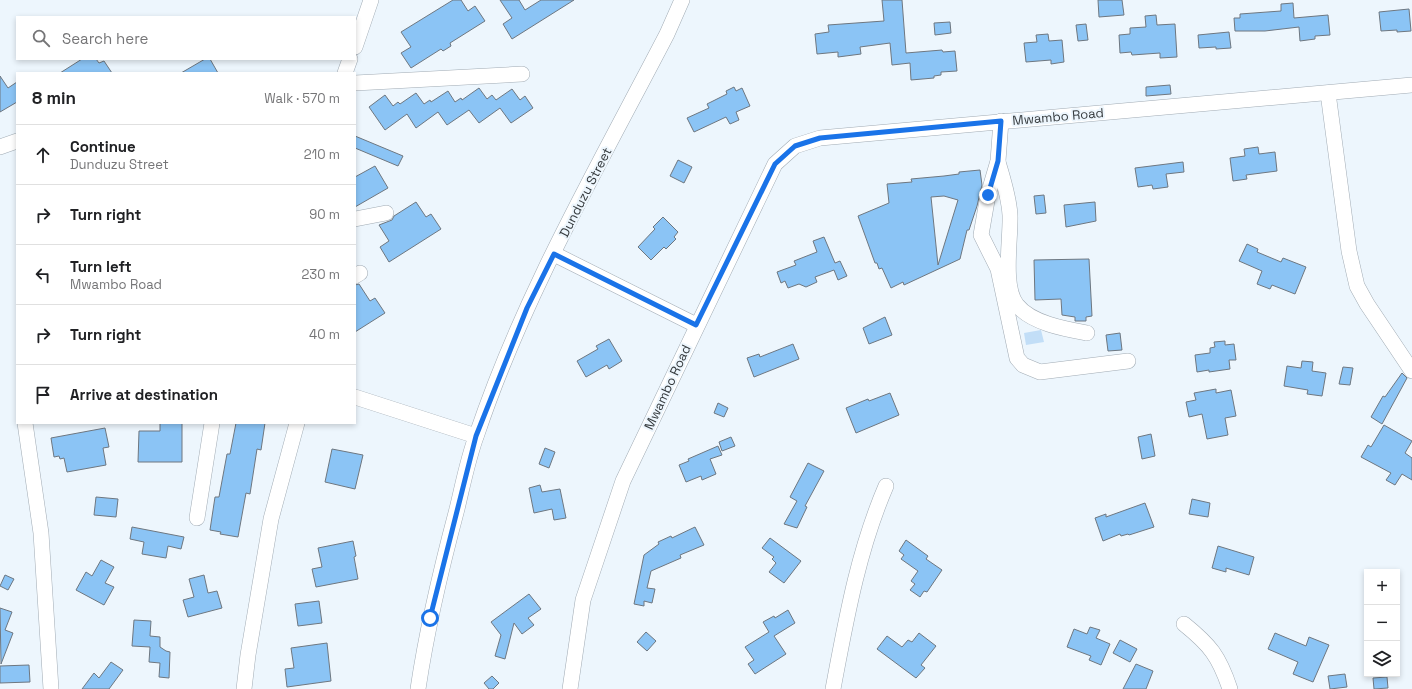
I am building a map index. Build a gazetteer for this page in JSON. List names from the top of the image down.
{
  "streets": {
    "street": ["Mwambo Road", "Dunduzu Street"]
  },
  "page": {
    "search": "Search here",
    "heading": ["8 min", "Walk · 570 m"],
    "list": [
      ["Continue", "Dunduzu Street", "210 m"],
      ["Turn right", "90 m"],
      ["Turn left", "Mwambo Road", "230 m"],
      ["Turn right", "40 m"],
      "Arrive at destination"
    ],
    "map_buttons": ["+", "−"]
  }
}
